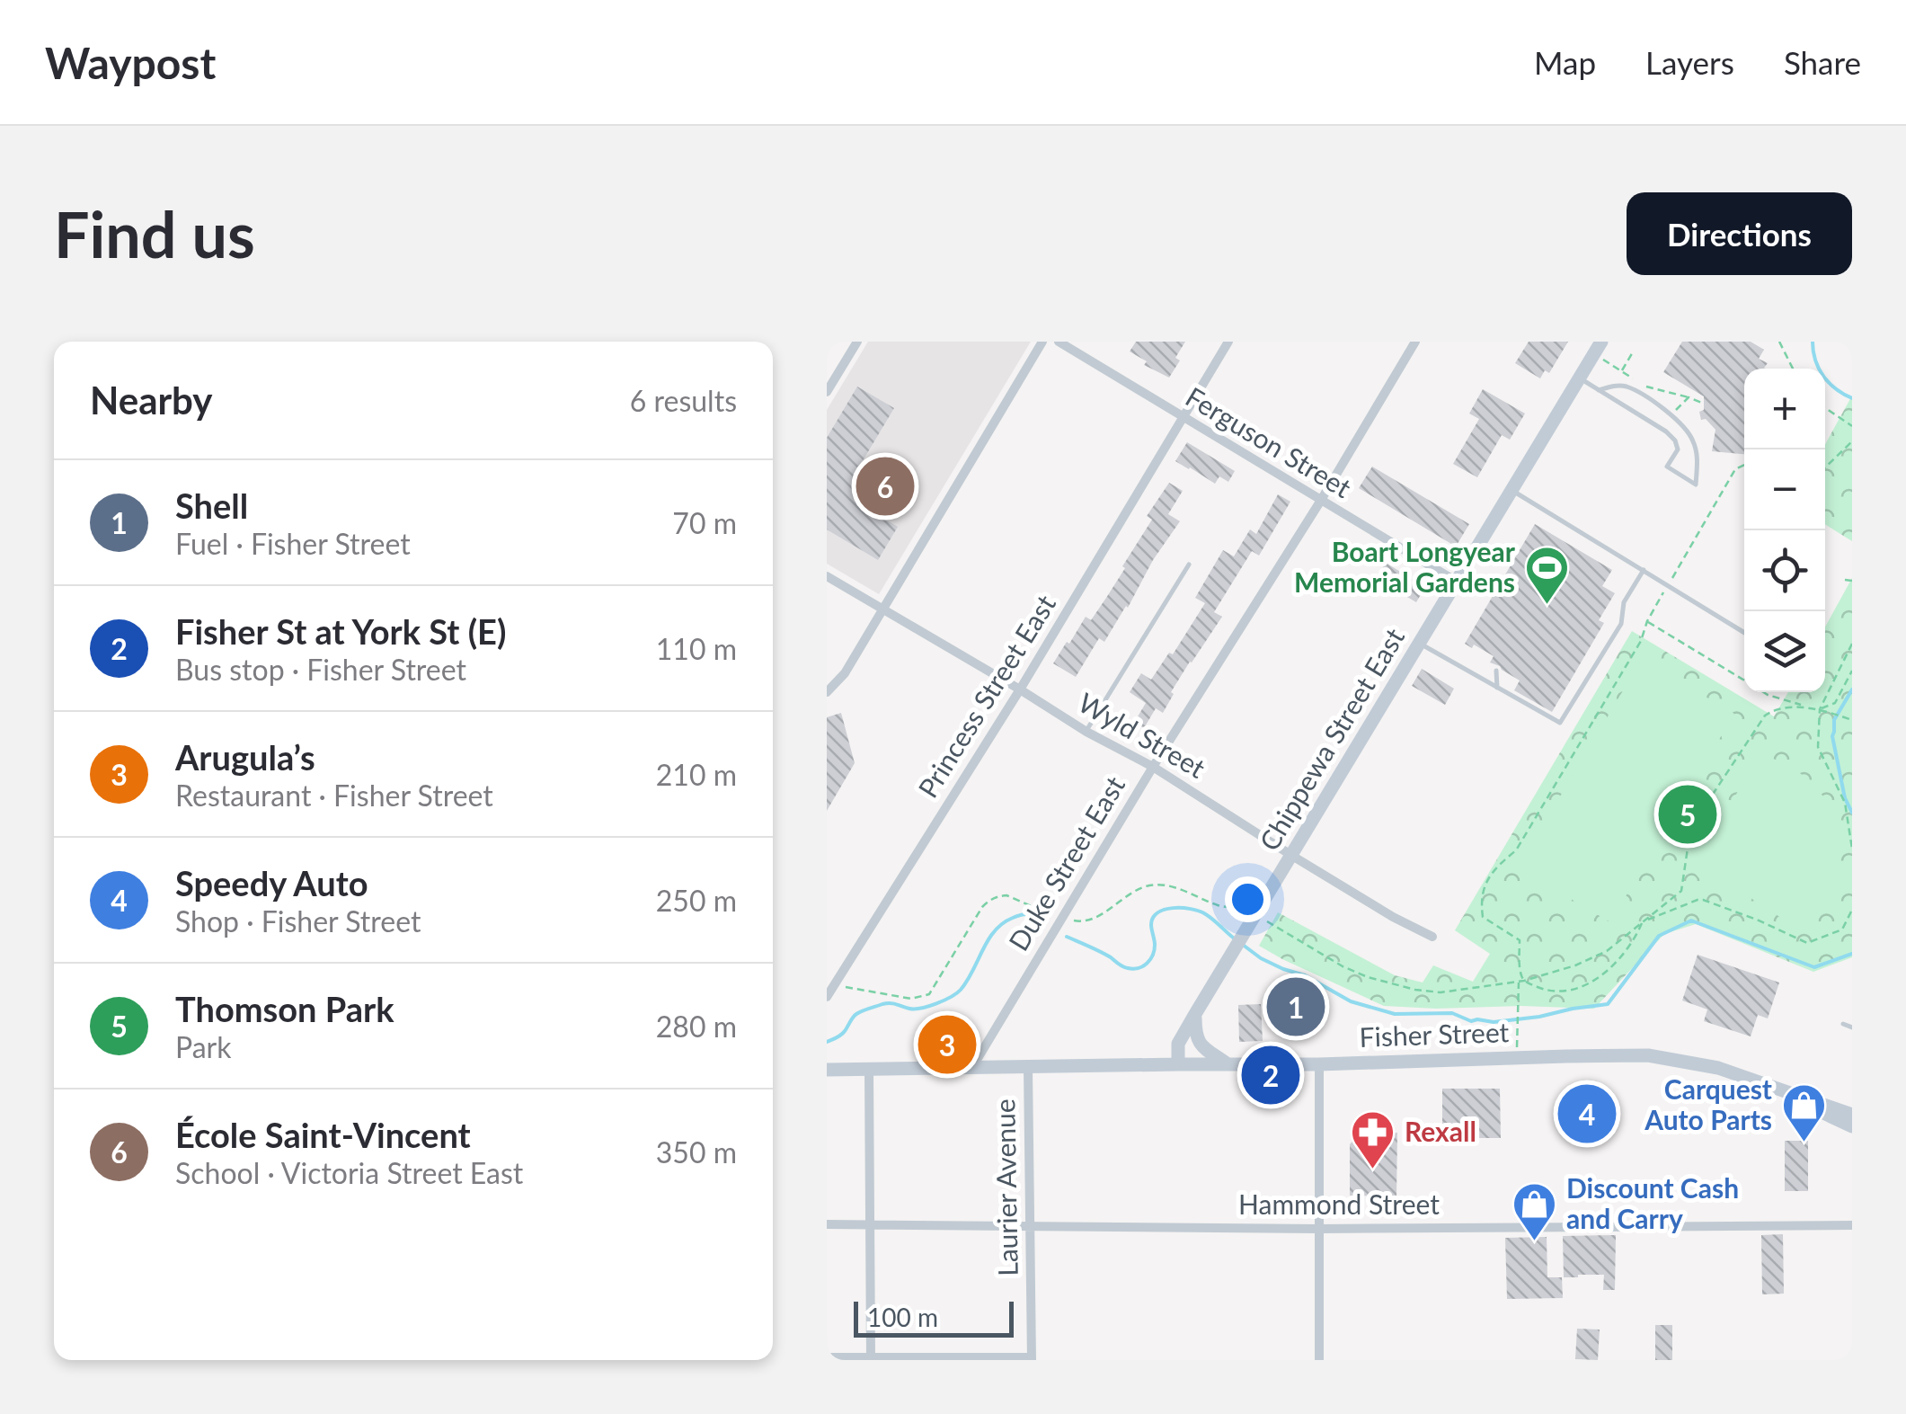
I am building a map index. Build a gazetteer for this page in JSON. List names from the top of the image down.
{
  "streets": {
    "main road": ["Chippewa Street East", "Fisher Street"],
    "street": [
      "Ferguson Street",
      "Princess Street East",
      "Wyld Street",
      "Duke Street East",
      "Laurier Avenue",
      "Hammond Street"
    ]
  },
  "crossings": [
    ["Ferguson Street", "Princess Street East"],
    ["Ferguson Street", "Chippewa Street East"],
    ["Ferguson Street", "Duke Street East"],
    ["Princess Street East", "Wyld Street"],
    ["Wyld Street", "Chippewa Street East"],
    ["Wyld Street", "Duke Street East"],
    ["Chippewa Street East", "Fisher Street"],
    ["Duke Street East", "Fisher Street"],
    ["Fisher Street", "Laurier Avenue"],
    ["Laurier Avenue", "Hammond Street"]
  ],
  "places": {
    "sports": ["Boart Longyear Memorial Gardens"],
    "shop": ["Carquest Auto Parts", "Discount Cash and Carry"],
    "pharmacy": ["Rexall"]
  },
  "scale_bar": "100 m",
  "page": {
    "header": "Waypost",
    "nav": ["Map", "Layers", "Share"],
    "buttons": "Directions",
    "title": "Find us",
    "heading": ["Nearby", "6 results"],
    "map_buttons": ["+", "−"],
    "pins": [
      "6",
      "5",
      "1",
      "3",
      "2",
      "4"
    ],
    "list": [
      {
        "mark": "1",
        "name": "Shell",
        "note": "Fuel · Fisher Street",
        "value": "70 m"
      },
      {
        "mark": "2",
        "name": "Fisher St at York St (E)",
        "note": "Bus stop · Fisher Street",
        "value": "110 m"
      },
      {
        "mark": "3",
        "name": "Arugula’s",
        "note": "Restaurant · Fisher Street",
        "value": "210 m"
      },
      {
        "mark": "4",
        "name": "Speedy Auto",
        "note": "Shop · Fisher Street",
        "value": "250 m"
      },
      {
        "mark": "5",
        "name": "Thomson Park",
        "note": "Park",
        "value": "280 m"
      },
      {
        "mark": "6",
        "name": "École Saint-Vincent",
        "note": "School · Victoria Street East",
        "value": "350 m"
      }
    ],
    "scale": "100 m"
  }
}
